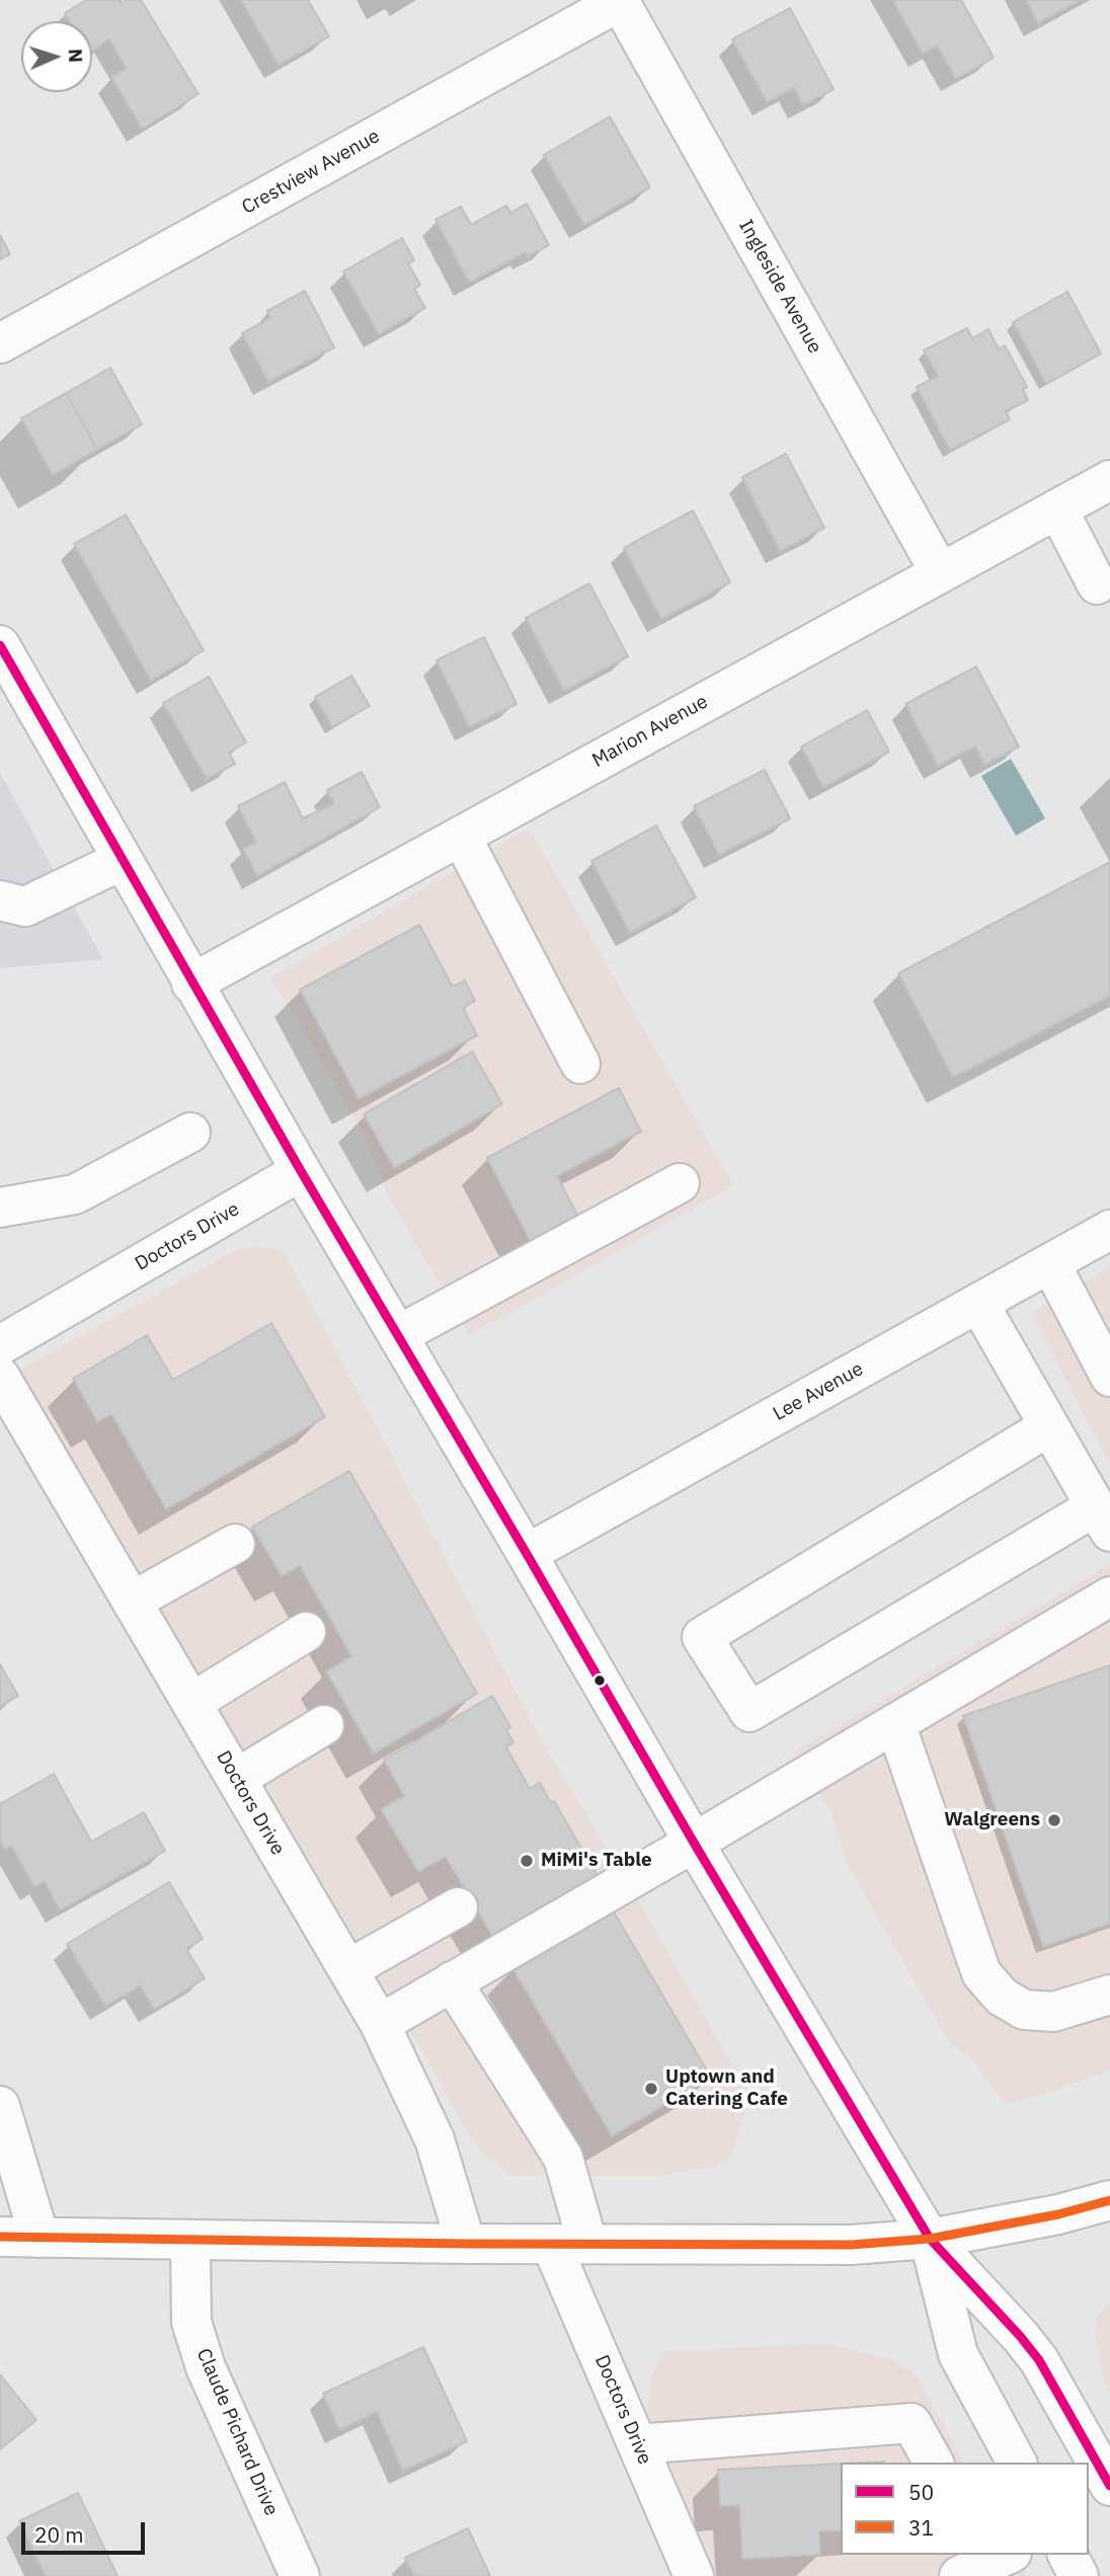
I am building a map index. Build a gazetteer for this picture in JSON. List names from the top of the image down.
{
  "streets": {
    "street": [
      "Crestview Avenue",
      "Ingleside Avenue",
      "Marion Avenue",
      "Doctors Drive",
      "Lee Avenue",
      "Claude Pichard Drive"
    ]
  },
  "crossings": [
    ["Crestview Avenue", "Ingleside Avenue"],
    ["Ingleside Avenue", "Marion Avenue"]
  ],
  "places": ["Walgreens", "MiMi's Table", "Uptown and Catering Cafe"],
  "lines": ["transit line 50", "transit line 31"],
  "legend": ["50", "31"],
  "scale_bar": "20 m",
  "north": "right"
}
